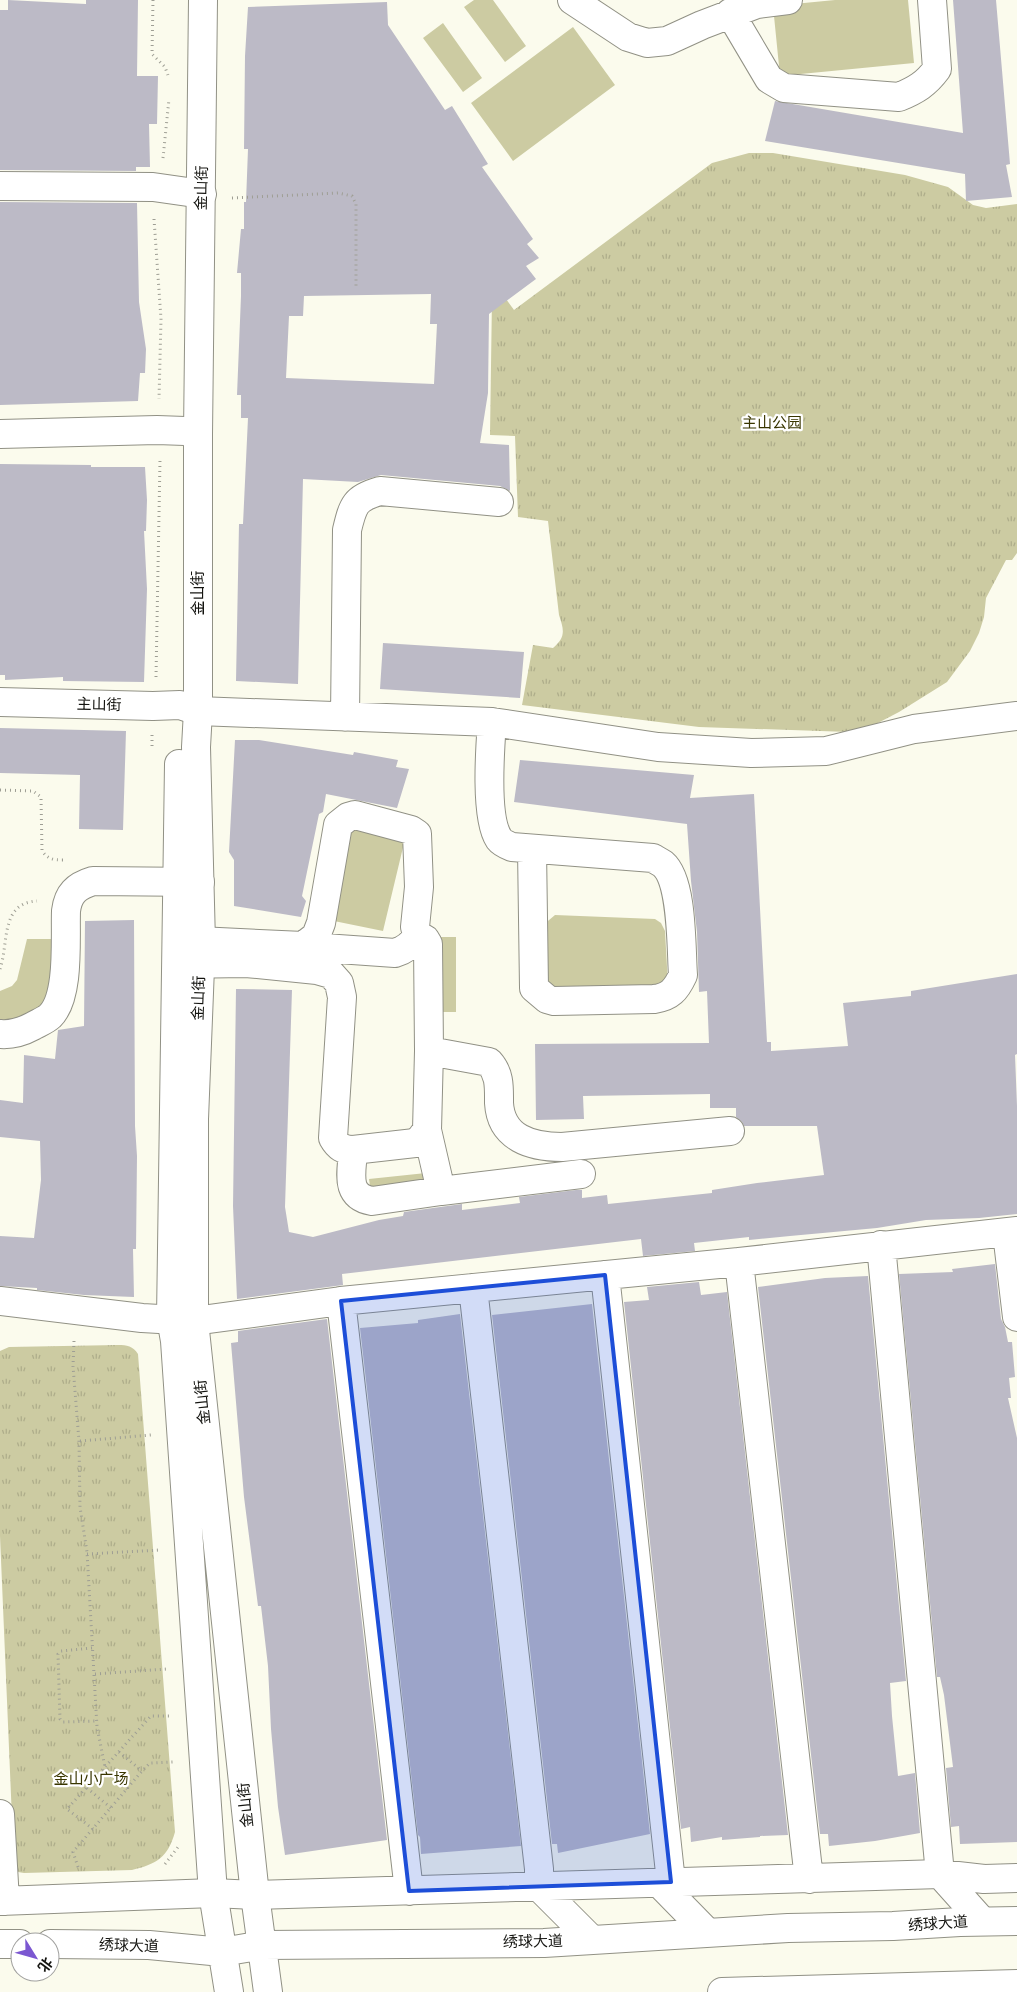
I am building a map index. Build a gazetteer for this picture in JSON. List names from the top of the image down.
{
  "streets": {
    "street": ["金山街", "主山街", "绣球大道"]
  },
  "crossings": [
    ["金山街", "主山街"],
    ["金山街", "绣球大道"]
  ],
  "parks": ["主山公园", "金山小广场"],
  "north": "bottom right"
}
